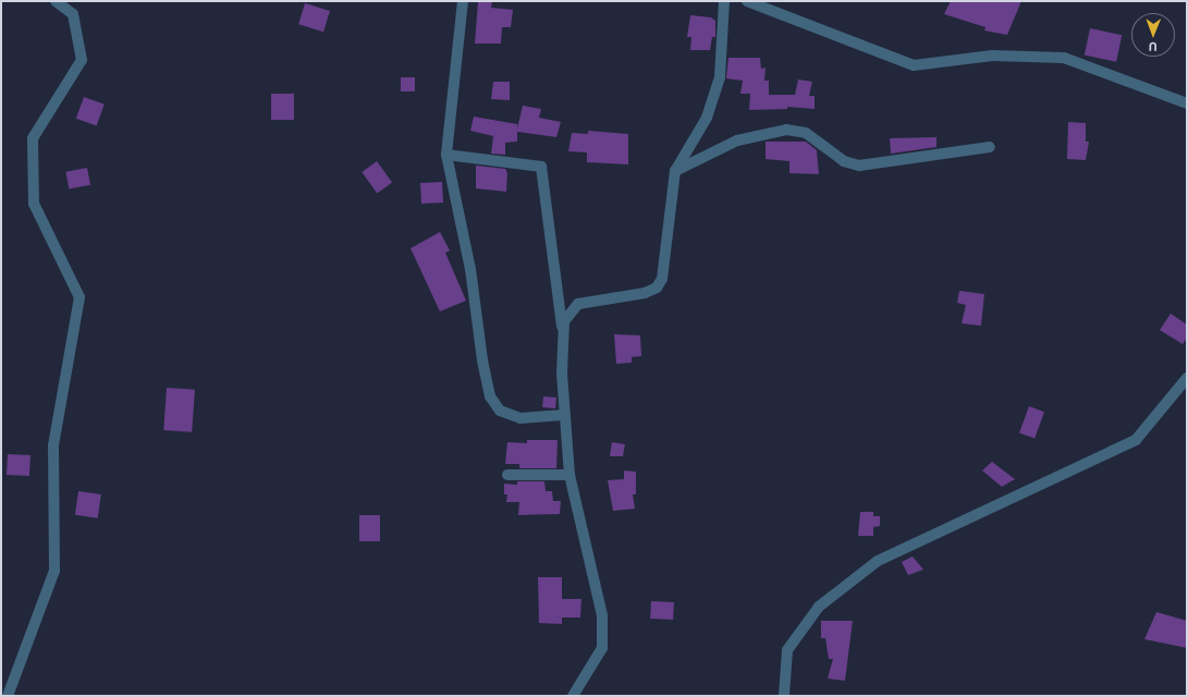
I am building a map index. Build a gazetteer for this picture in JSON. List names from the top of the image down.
{
  "north": "bottom"
}
